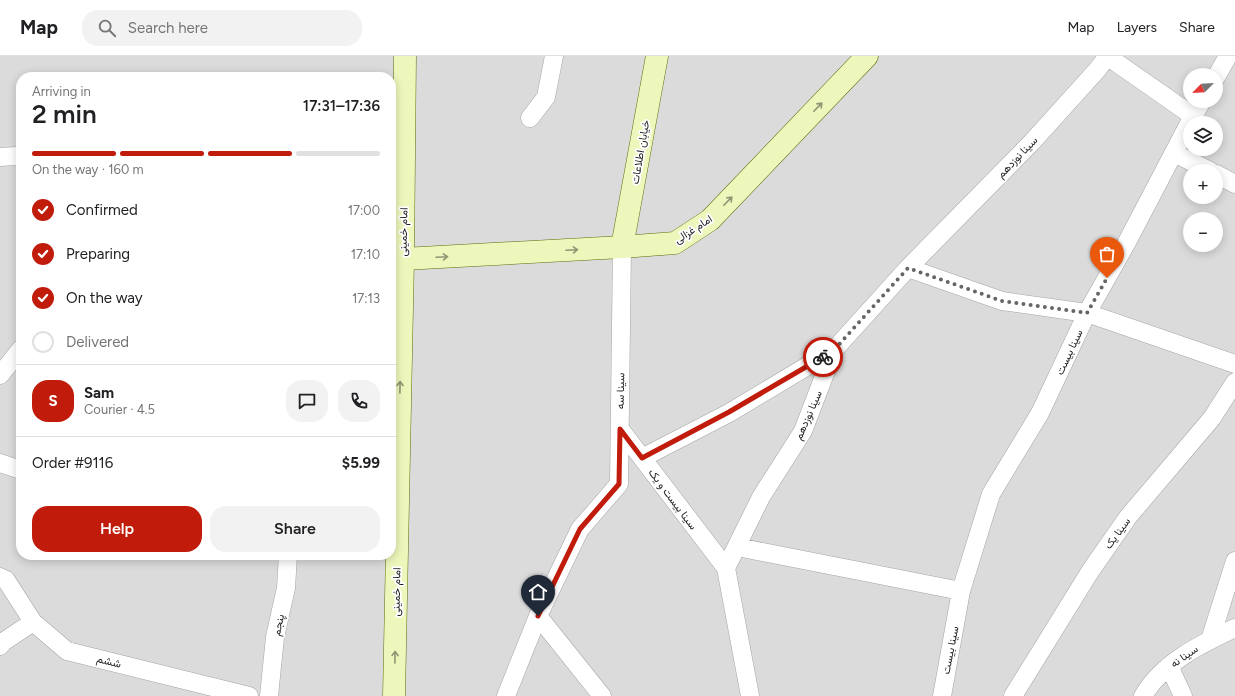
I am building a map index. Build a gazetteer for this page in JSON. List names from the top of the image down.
{
  "streets": {
    "street": [
      "خیابان اطلاعات",
      "سینا نوزدهم",
      "امام غزالی",
      "امام خمینی",
      "سینا بیست",
      "سینا سه",
      "سینا بیست و یک",
      "سینا یک",
      "پنجم",
      "سینا نه",
      "ششم"
    ]
  },
  "crossings": [
    ["خیابان اطلاعات", "امام غزالی"],
    ["خیابان اطلاعات", "سینا سه"],
    ["سینا نوزدهم", "سینا بیست"],
    ["سینا نوزدهم", "سینا بیست و یک"],
    ["امام غزالی", "امام خمینی"],
    ["امام غزالی", "سینا سه"],
    ["سینا سه", "سینا بیست و یک"]
  ],
  "one_way": ["امام خمینی"],
  "north": "bottom left",
  "page": {
    "header": "Map",
    "search": "Search here",
    "nav": ["Map", "Layers", "Share"],
    "map_buttons": ["+", "−"],
    "heading": ["2 min", "Arriving in", "17:31–17:36"],
    "panel": [
      "Sam",
      "Courier · 4.5",
      "Order #9116",
      "$5.99"
    ],
    "bar": "On the way · 160 m",
    "list": [
      ["Confirmed", "17:00"],
      ["Preparing", "17:10"],
      ["On the way", "17:13"],
      "Delivered"
    ],
    "round": "S",
    "buttons": ["Help", "Share"]
  }
}
